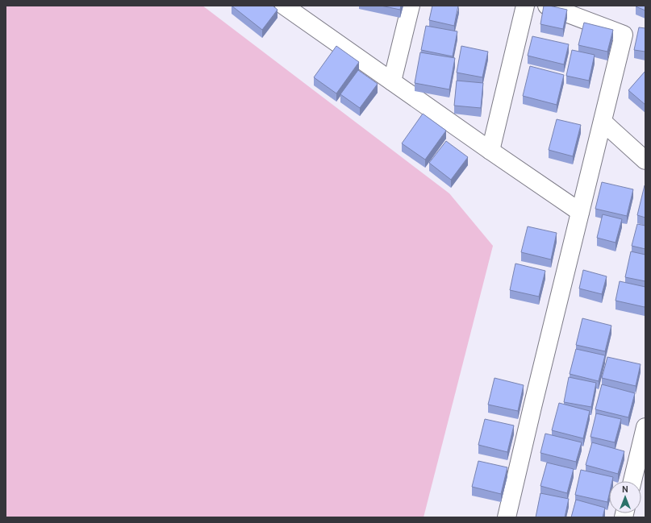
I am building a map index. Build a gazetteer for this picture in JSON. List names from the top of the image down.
{
  "north": "top"
}
